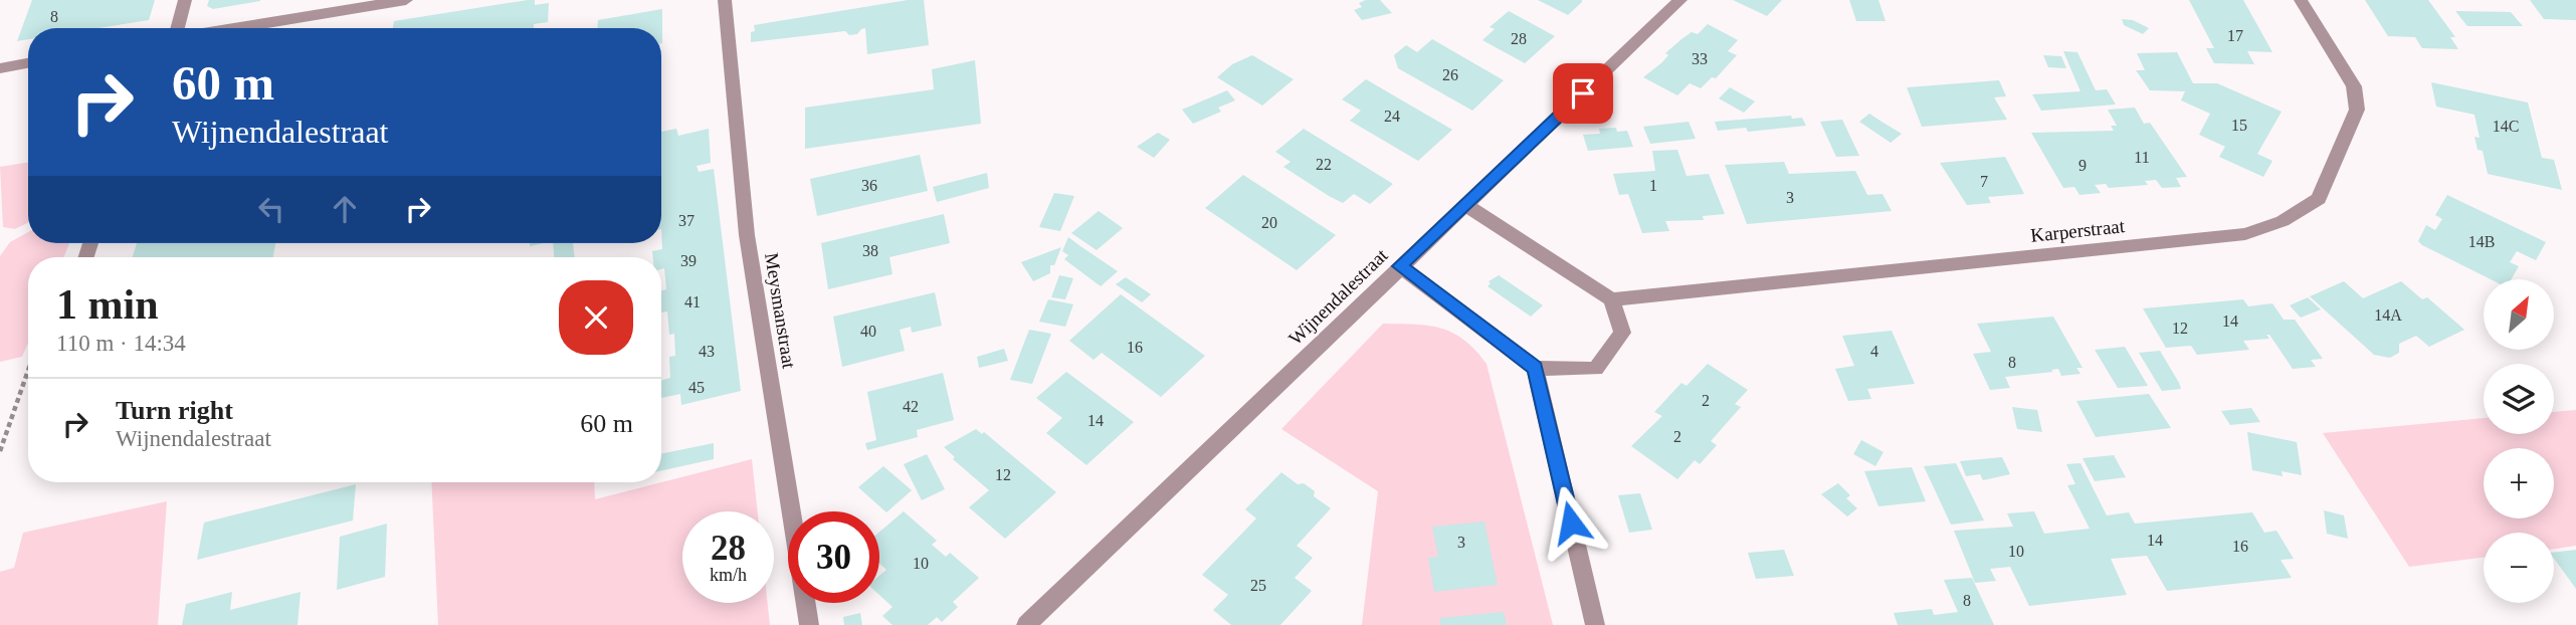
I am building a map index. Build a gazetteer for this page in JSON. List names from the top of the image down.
{
  "streets": {
    "street": ["Karperstraat", "Wijnendalestraat", "Meysmanstraat"]
  },
  "house_numbers": [
    "8",
    "17",
    "28",
    "33",
    "26",
    "24",
    "15",
    "14C",
    "11",
    "22",
    "9",
    "7",
    "36",
    "1",
    "3",
    "37",
    "20",
    "14B",
    "38",
    "39",
    "41",
    "14A",
    "14",
    "12",
    "40",
    "16",
    "43",
    "4",
    "8",
    "45",
    "2",
    "42",
    "14",
    "2",
    "12",
    "14",
    "3",
    "16",
    "10",
    "10",
    "25",
    "8"
  ],
  "north": "top right",
  "page": {
    "turn": ["60 m", "Wijnendalestraat"],
    "heading": ["1 min", "110 m · 14:34"],
    "map_buttons": ["+", "−"],
    "list": [
      {
        "name": "Turn right",
        "note": "Wijnendalestraat",
        "value": "60 m"
      }
    ],
    "speed": "28 km/h",
    "limit": "30"
  }
}
